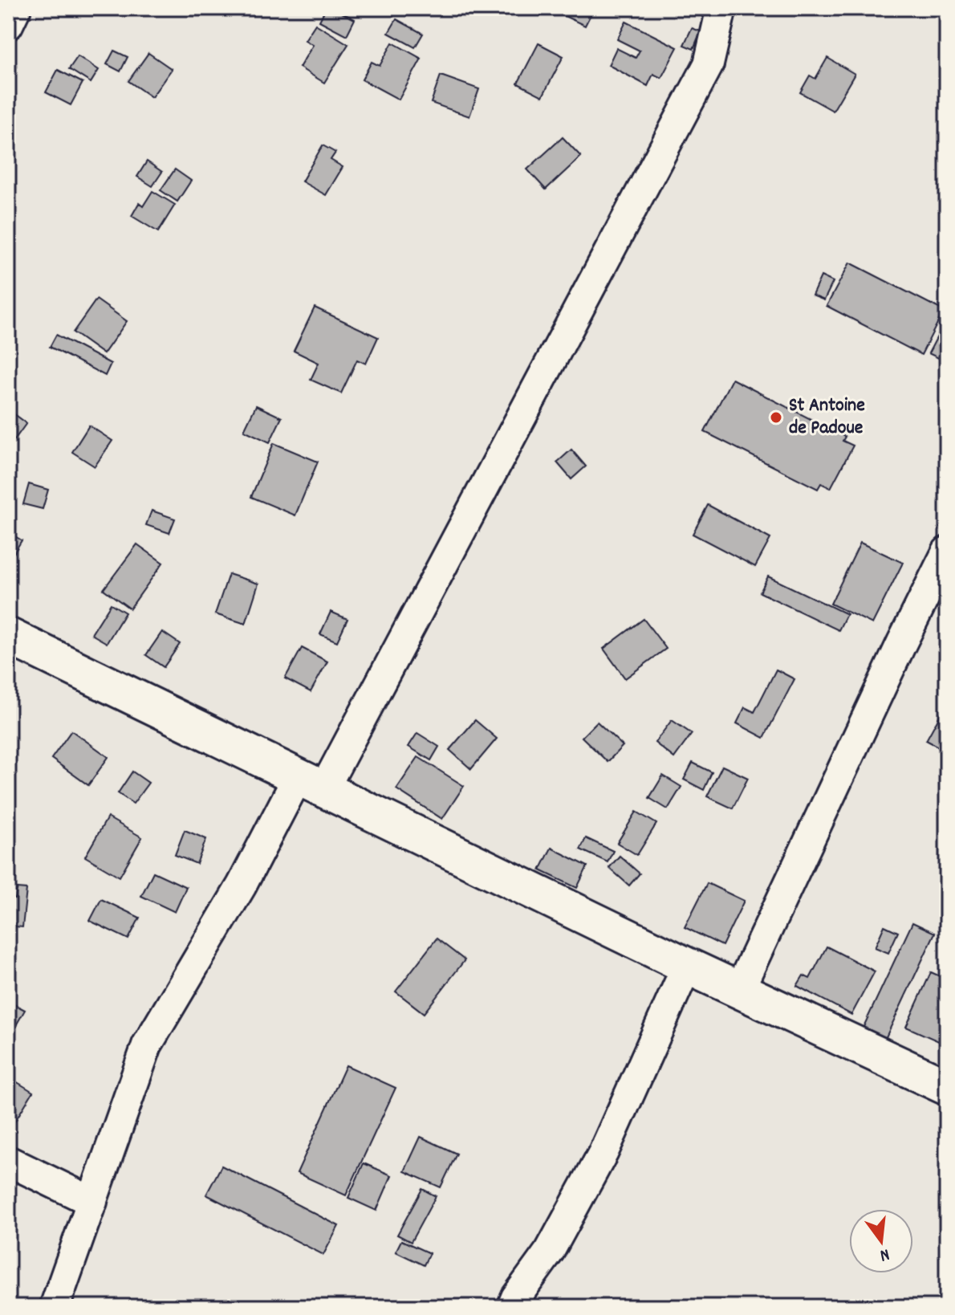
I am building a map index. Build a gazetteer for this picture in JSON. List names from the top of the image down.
{
  "places": ["St Antoine de Padoue"],
  "north": "bottom"
}
